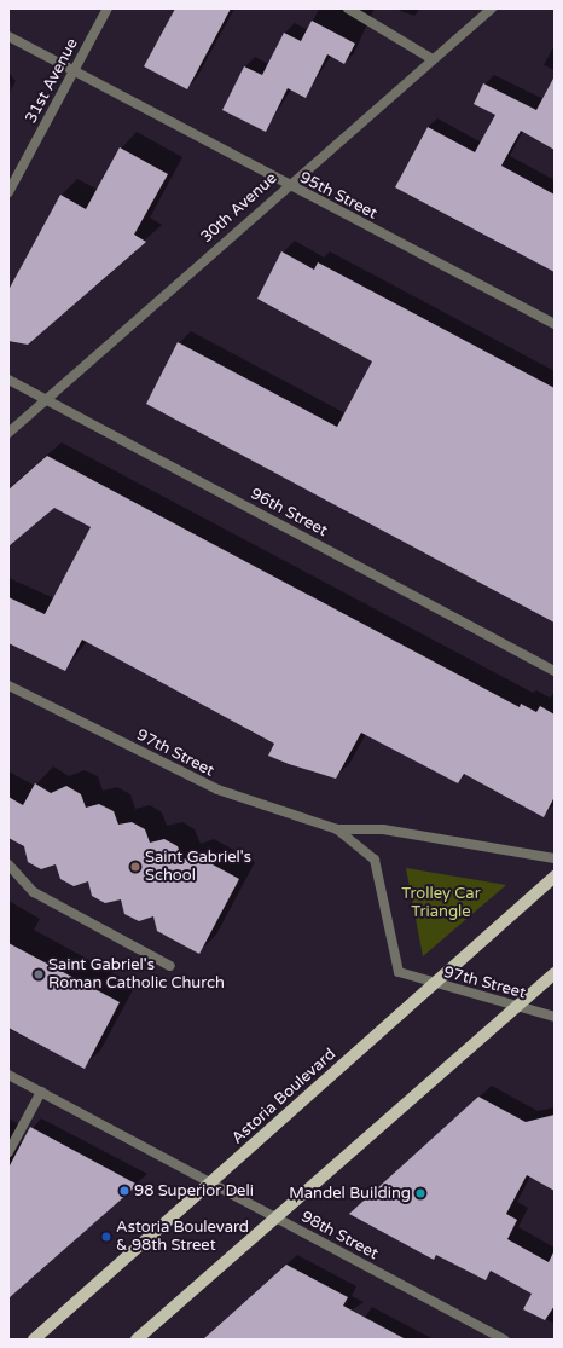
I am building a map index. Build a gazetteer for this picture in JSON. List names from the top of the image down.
{
  "streets": {
    "main road": ["Astoria Boulevard"],
    "street": [
      "31st Avenue",
      "95th Street",
      "30th Avenue",
      "96th Street",
      "97th Street",
      "98th Street"
    ]
  },
  "crossings": [
    ["31st Avenue", "95th Street"],
    ["95th Street", "30th Avenue"],
    ["30th Avenue", "96th Street"],
    ["97th Street", "Astoria Boulevard"],
    ["Astoria Boulevard", "98th Street"]
  ],
  "parks": ["Trolley Car Triangle"],
  "places": [
    "Saint Gabriel's School",
    "Saint Gabriel's Roman Catholic Church",
    "98 Superior Deli",
    "Mandel Building",
    "Astoria Boulevard & 98th Street"
  ]
}
